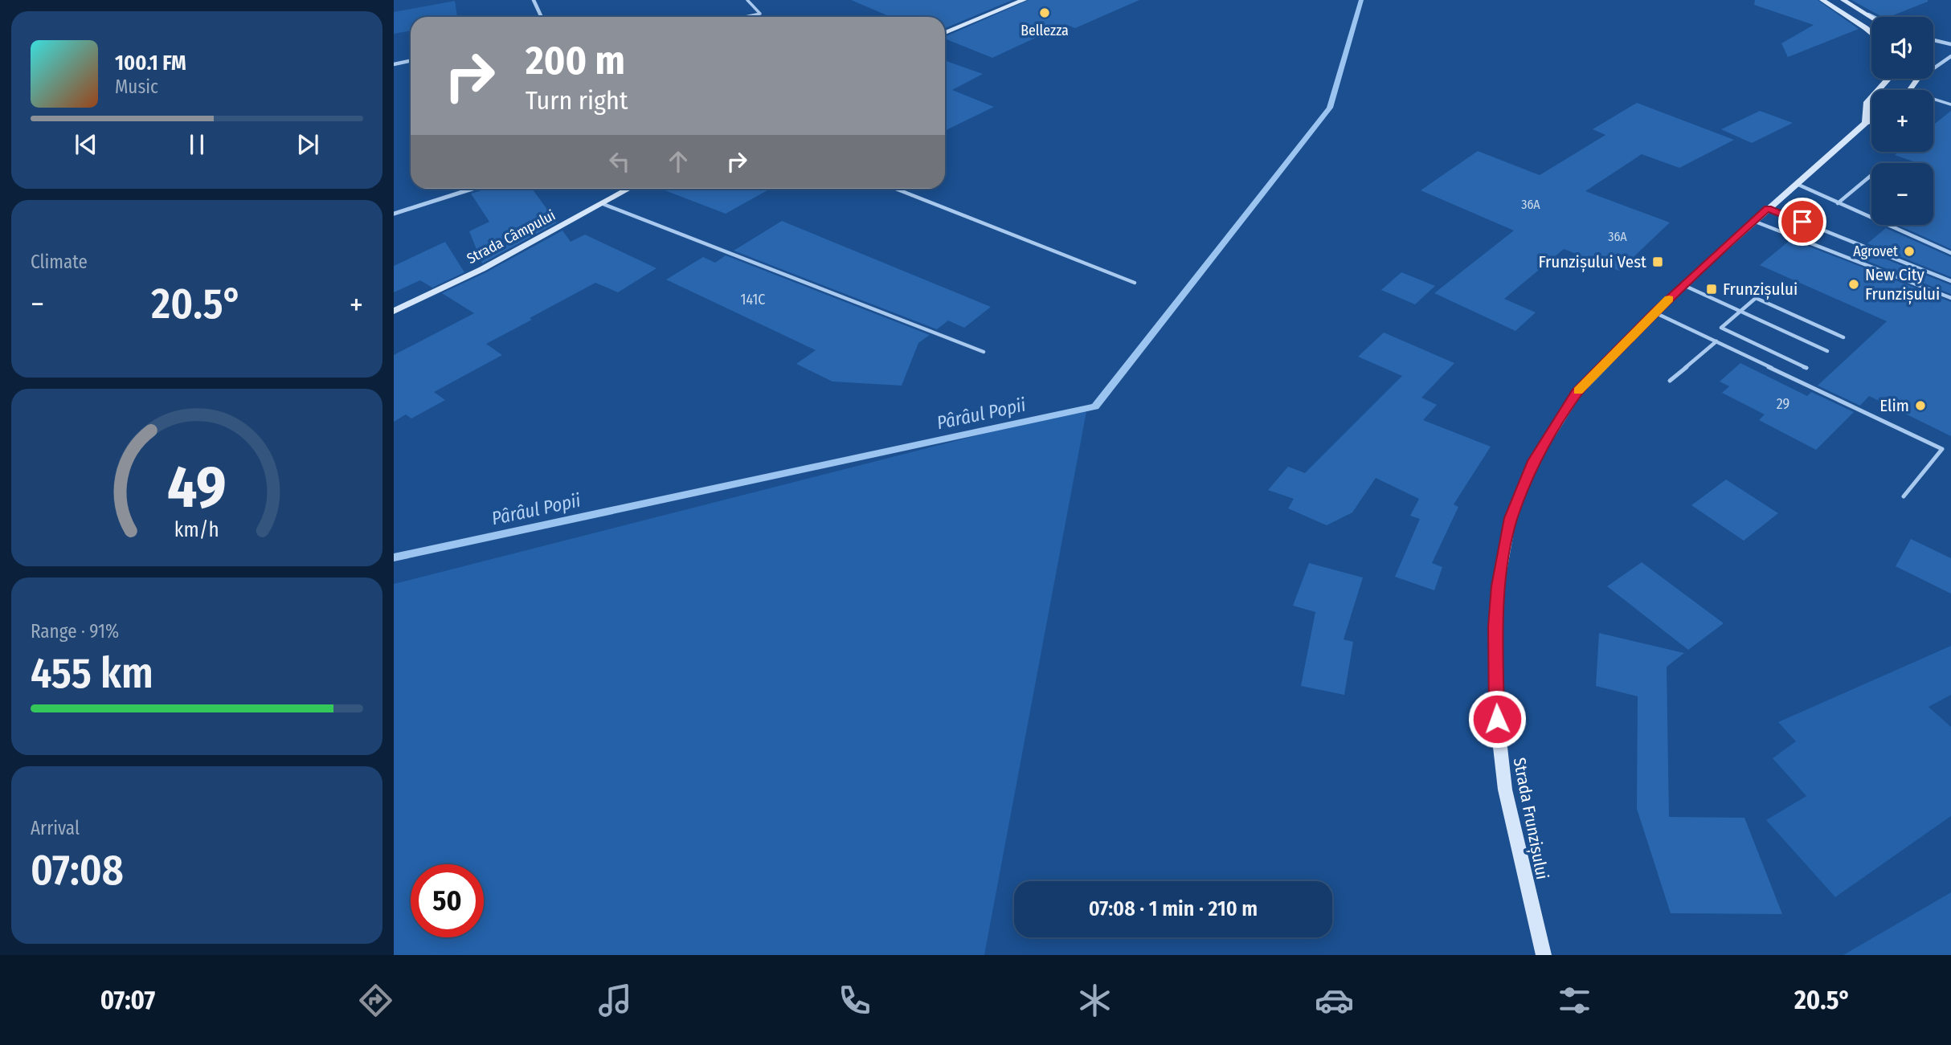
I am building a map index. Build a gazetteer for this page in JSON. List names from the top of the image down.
{
  "streets": {
    "main road": ["Strada Câmpului", "Strada Frunzișului"]
  },
  "water": ["Pârâul Popii"],
  "places": {
    "other": [
      "Bellezza",
      "Agrovet",
      "New City Frunzișului",
      "Elim"
    ],
    "transit": ["Frunzișului Vest", "Frunzișului"]
  },
  "house_numbers": [
    "36A",
    "36A",
    "141C",
    "29"
  ],
  "page": {
    "map_buttons": ["+", "−"],
    "turn": ["200 m", "Turn right"],
    "song": ["100.1 FM", "Music"],
    "tile": [
      "Climate",
      ["Range · 91%", "455 km"],
      ["Arrival", "07:08"]
    ],
    "heat": ["−", "20.5°", "+"],
    "limit": "50",
    "trip": "07:08 · 1 min · 210 m",
    "tabs": ["07:07", "20.5°"],
    "gauge": ["49", "km/h"]
  }
}
